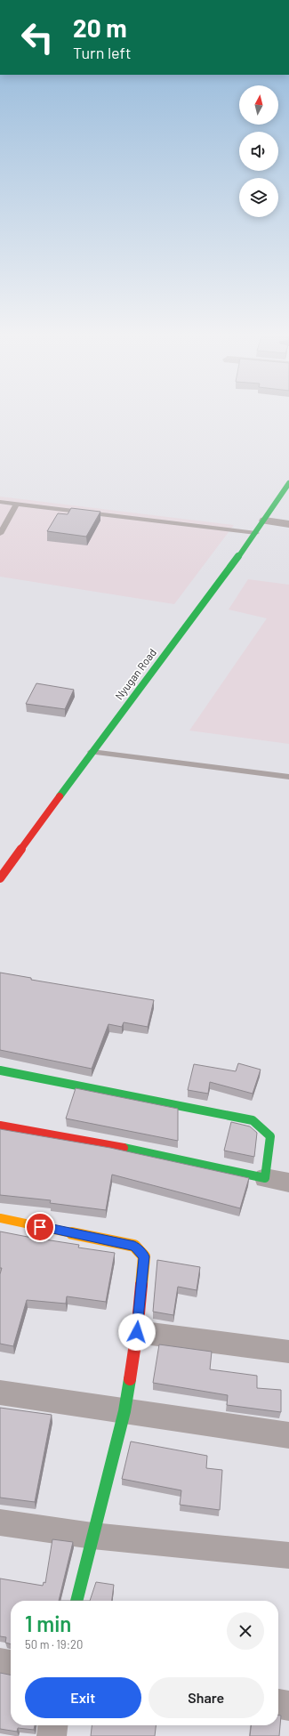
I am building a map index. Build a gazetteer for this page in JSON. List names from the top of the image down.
{
  "streets": {
    "main road": ["Nyugan Road"]
  },
  "north": "top",
  "page": {
    "turn": ["20 m", "Turn left"],
    "heading": ["1 min", "50 m · 19:20"],
    "buttons": ["Exit", "Share"]
  }
}
